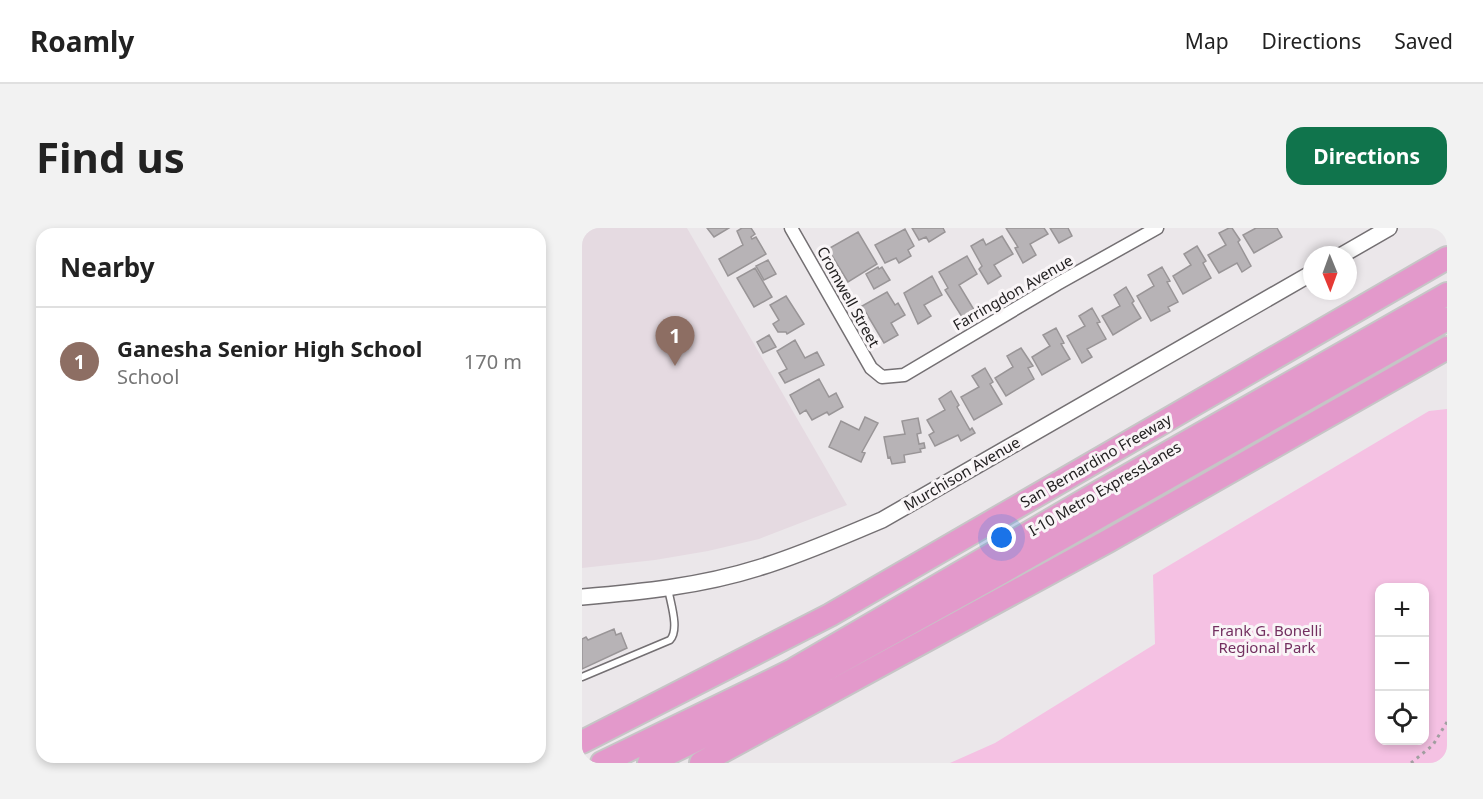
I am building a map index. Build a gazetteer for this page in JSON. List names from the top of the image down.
{
  "streets": {
    "highway": ["San Bernardino Freeway", "I-10 Metro ExpressLanes"],
    "street": ["Farringdon Avenue", "Cromwell Street", "Murchison Avenue"]
  },
  "crossings": [
    ["Farringdon Avenue", "Cromwell Street"]
  ],
  "parks": ["Frank G. Bonelli Regional Park"],
  "north": "bottom",
  "page": {
    "header": "Roamly",
    "nav": ["Map", "Directions", "Saved"],
    "buttons": "Directions",
    "title": "Find us",
    "heading": "Nearby",
    "list": [
      {
        "mark": "1",
        "name": "Ganesha Senior High School",
        "note": "School",
        "value": "170 m"
      }
    ],
    "pins": "1",
    "map_buttons": ["+", "−"]
  }
}
